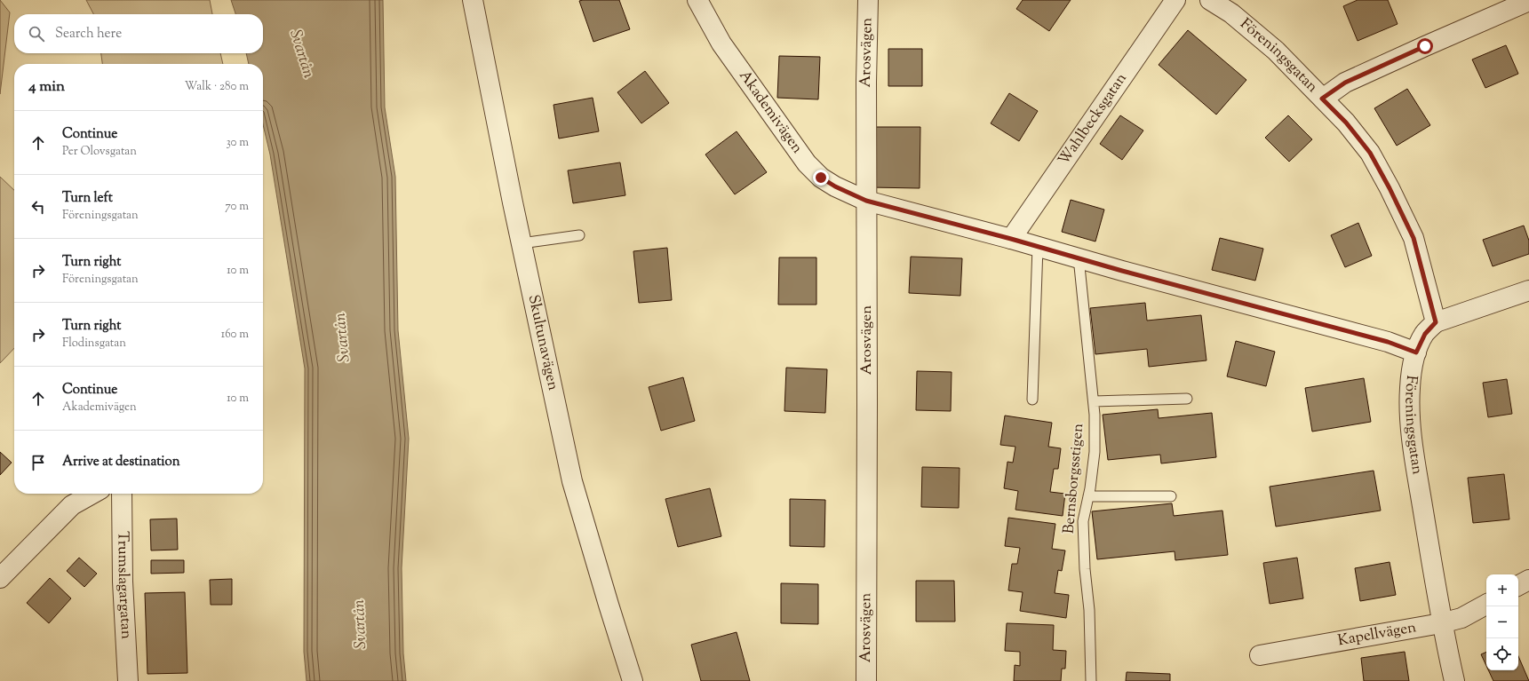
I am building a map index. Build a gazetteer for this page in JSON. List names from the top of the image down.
{
  "streets": {
    "street": [
      "Arosvägen",
      "Föreningsgatan",
      "Akademivägen",
      "Wahlbecksgatan",
      "Skultunavägen",
      "Trumslagargatan",
      "Kapellvägen"
    ],
    "lane": ["Bernsborgsstigen"]
  },
  "crossings": [
    ["Arosvägen", "Akademivägen"],
    ["Föreningsgatan", "Akademivägen"],
    ["Föreningsgatan", "Kapellvägen"],
    ["Akademivägen", "Wahlbecksgatan"],
    ["Akademivägen", "Bernsborgsstigen"]
  ],
  "water": ["Svartån"],
  "page": {
    "search": "Search here",
    "heading": ["4 min", "Walk · 280 m"],
    "list": [
      ["Continue", "Per Olovsgatan", "30 m"],
      ["Turn left", "Föreningsgatan", "70 m"],
      ["Turn right", "Föreningsgatan", "10 m"],
      ["Turn right", "Flodinsgatan", "160 m"],
      ["Continue", "Akademivägen", "10 m"],
      "Arrive at destination"
    ],
    "map_buttons": ["+", "−"]
  }
}
